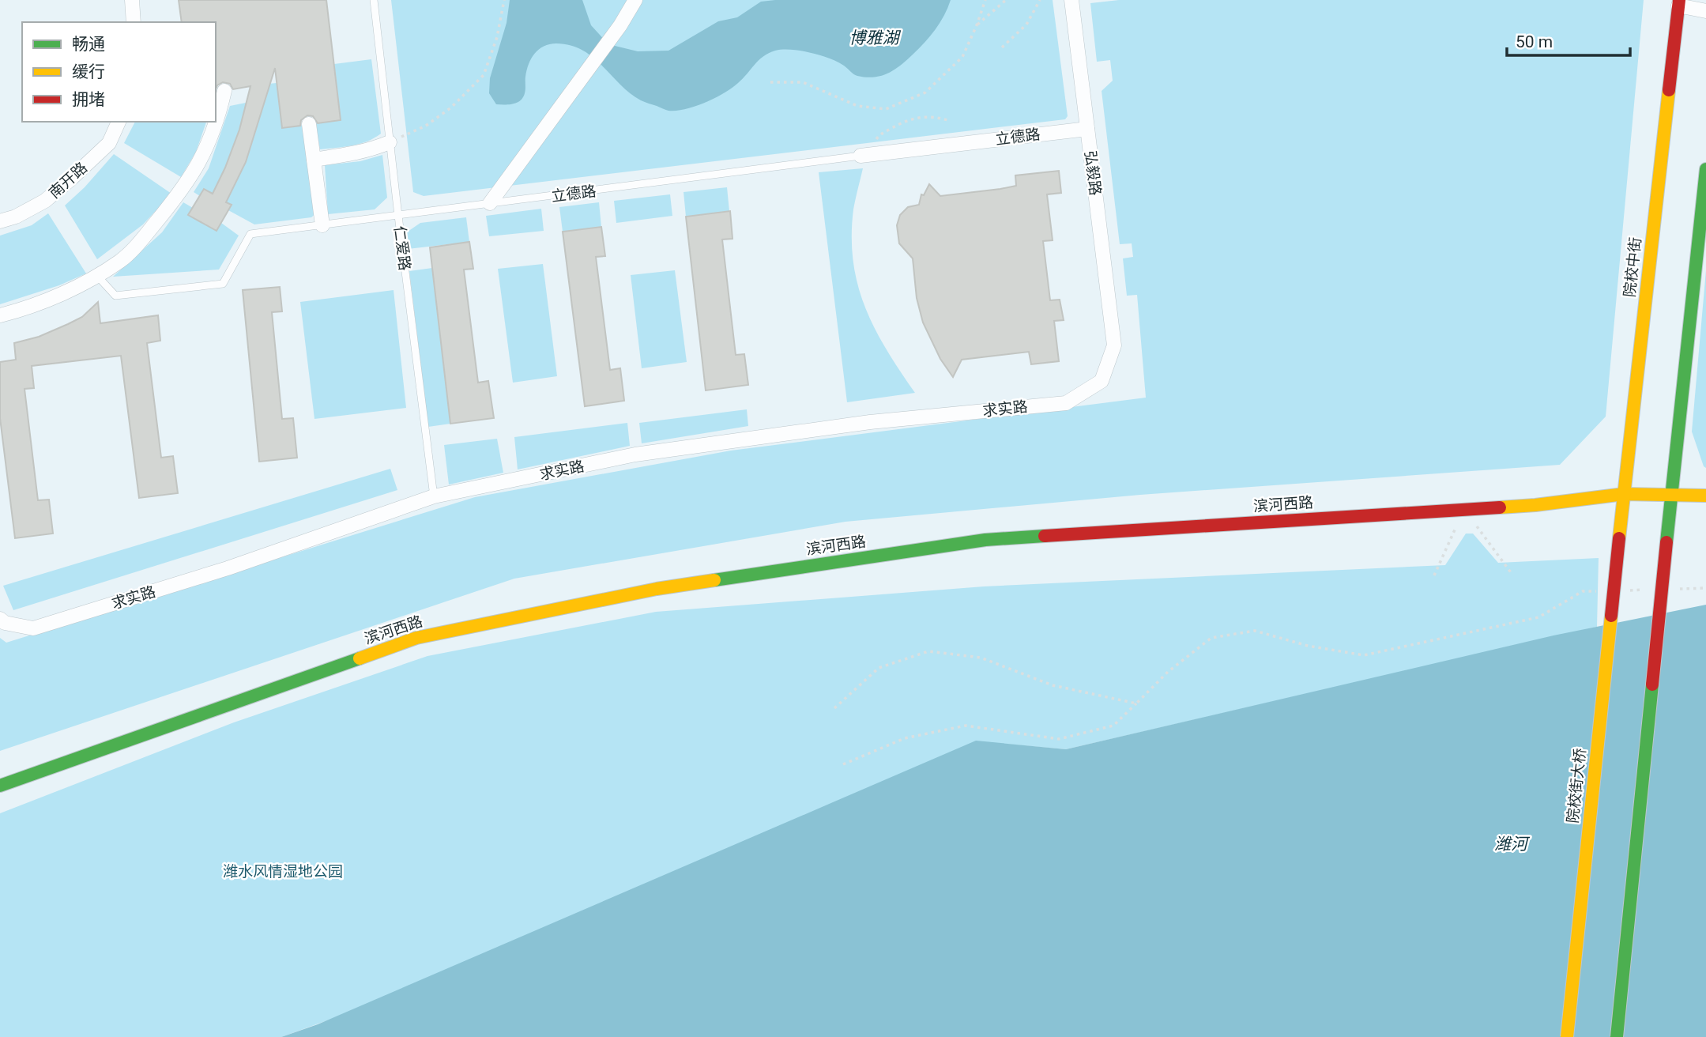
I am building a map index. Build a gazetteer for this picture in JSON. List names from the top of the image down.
{
  "streets": {
    "main road": ["院校中街", "滨河西路", "院校街大桥"],
    "street": [
      "立德路",
      "弘毅路",
      "南开路",
      "求实路"
    ],
    "lane": ["仁爱路"]
  },
  "crossings": [
    ["立德路", "弘毅路"],
    ["立德路", "仁爱路"],
    ["弘毅路", "求实路"],
    ["仁爱路", "求实路"],
    ["院校中街", "滨河西路"],
    ["院校中街", "院校街大桥"]
  ],
  "water": ["博雅湖", "潍河"],
  "parks": ["潍水风情湿地公园"],
  "legend": ["畅通", "缓行", "拥堵"],
  "scale_bar": "50 m"
}
